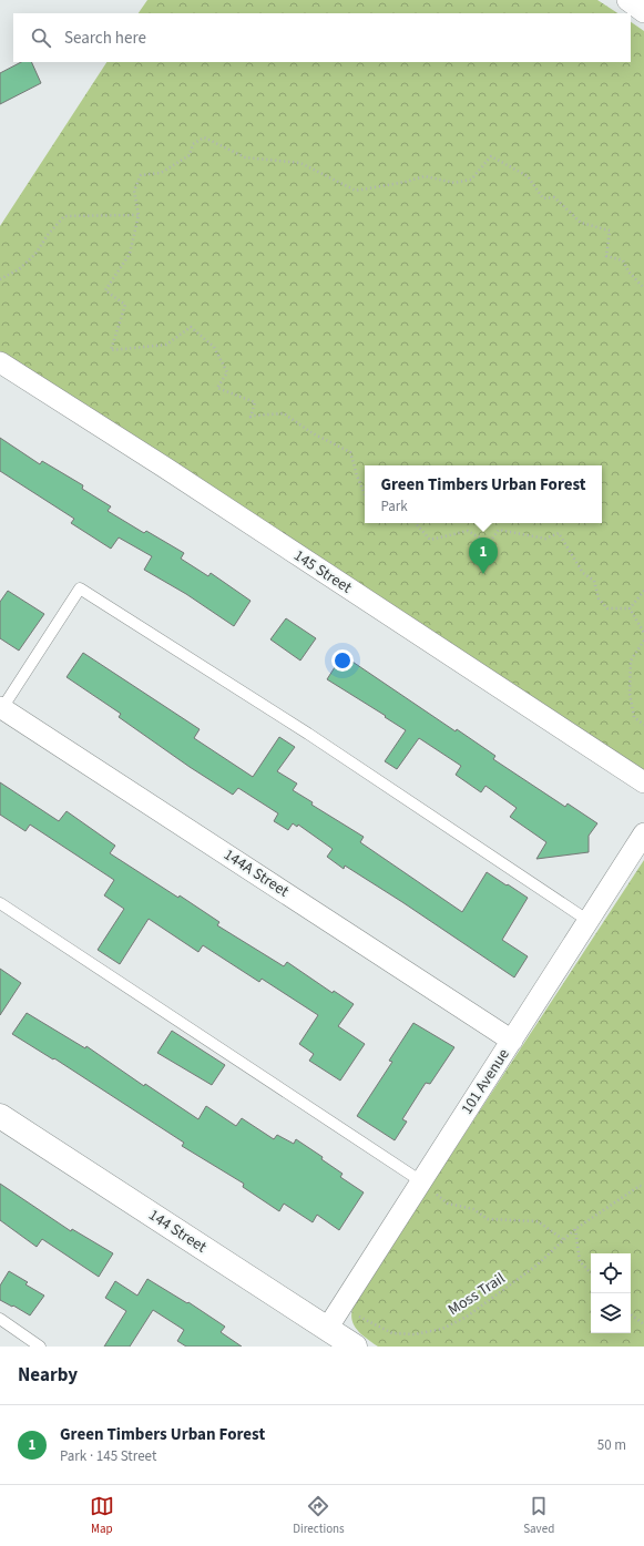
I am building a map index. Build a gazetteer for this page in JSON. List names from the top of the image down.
{
  "streets": {
    "main road": ["144 Street"],
    "street": ["145 Street", "144A Street", "101 Avenue"],
    "path": ["Moss Trail"]
  },
  "crossings": [
    ["144A Street", "101 Avenue"],
    ["101 Avenue", "144 Street"]
  ],
  "page": {
    "search": "Search here",
    "popup": ["Green Timbers Urban Forest", "Park"],
    "pins": "1",
    "heading": "Nearby",
    "list": [
      {
        "mark": "1",
        "name": "Green Timbers Urban Forest",
        "note": "Park · 145 Street",
        "value": "50 m"
      }
    ],
    "nav": ["Map", "Directions", "Saved"]
  }
}
